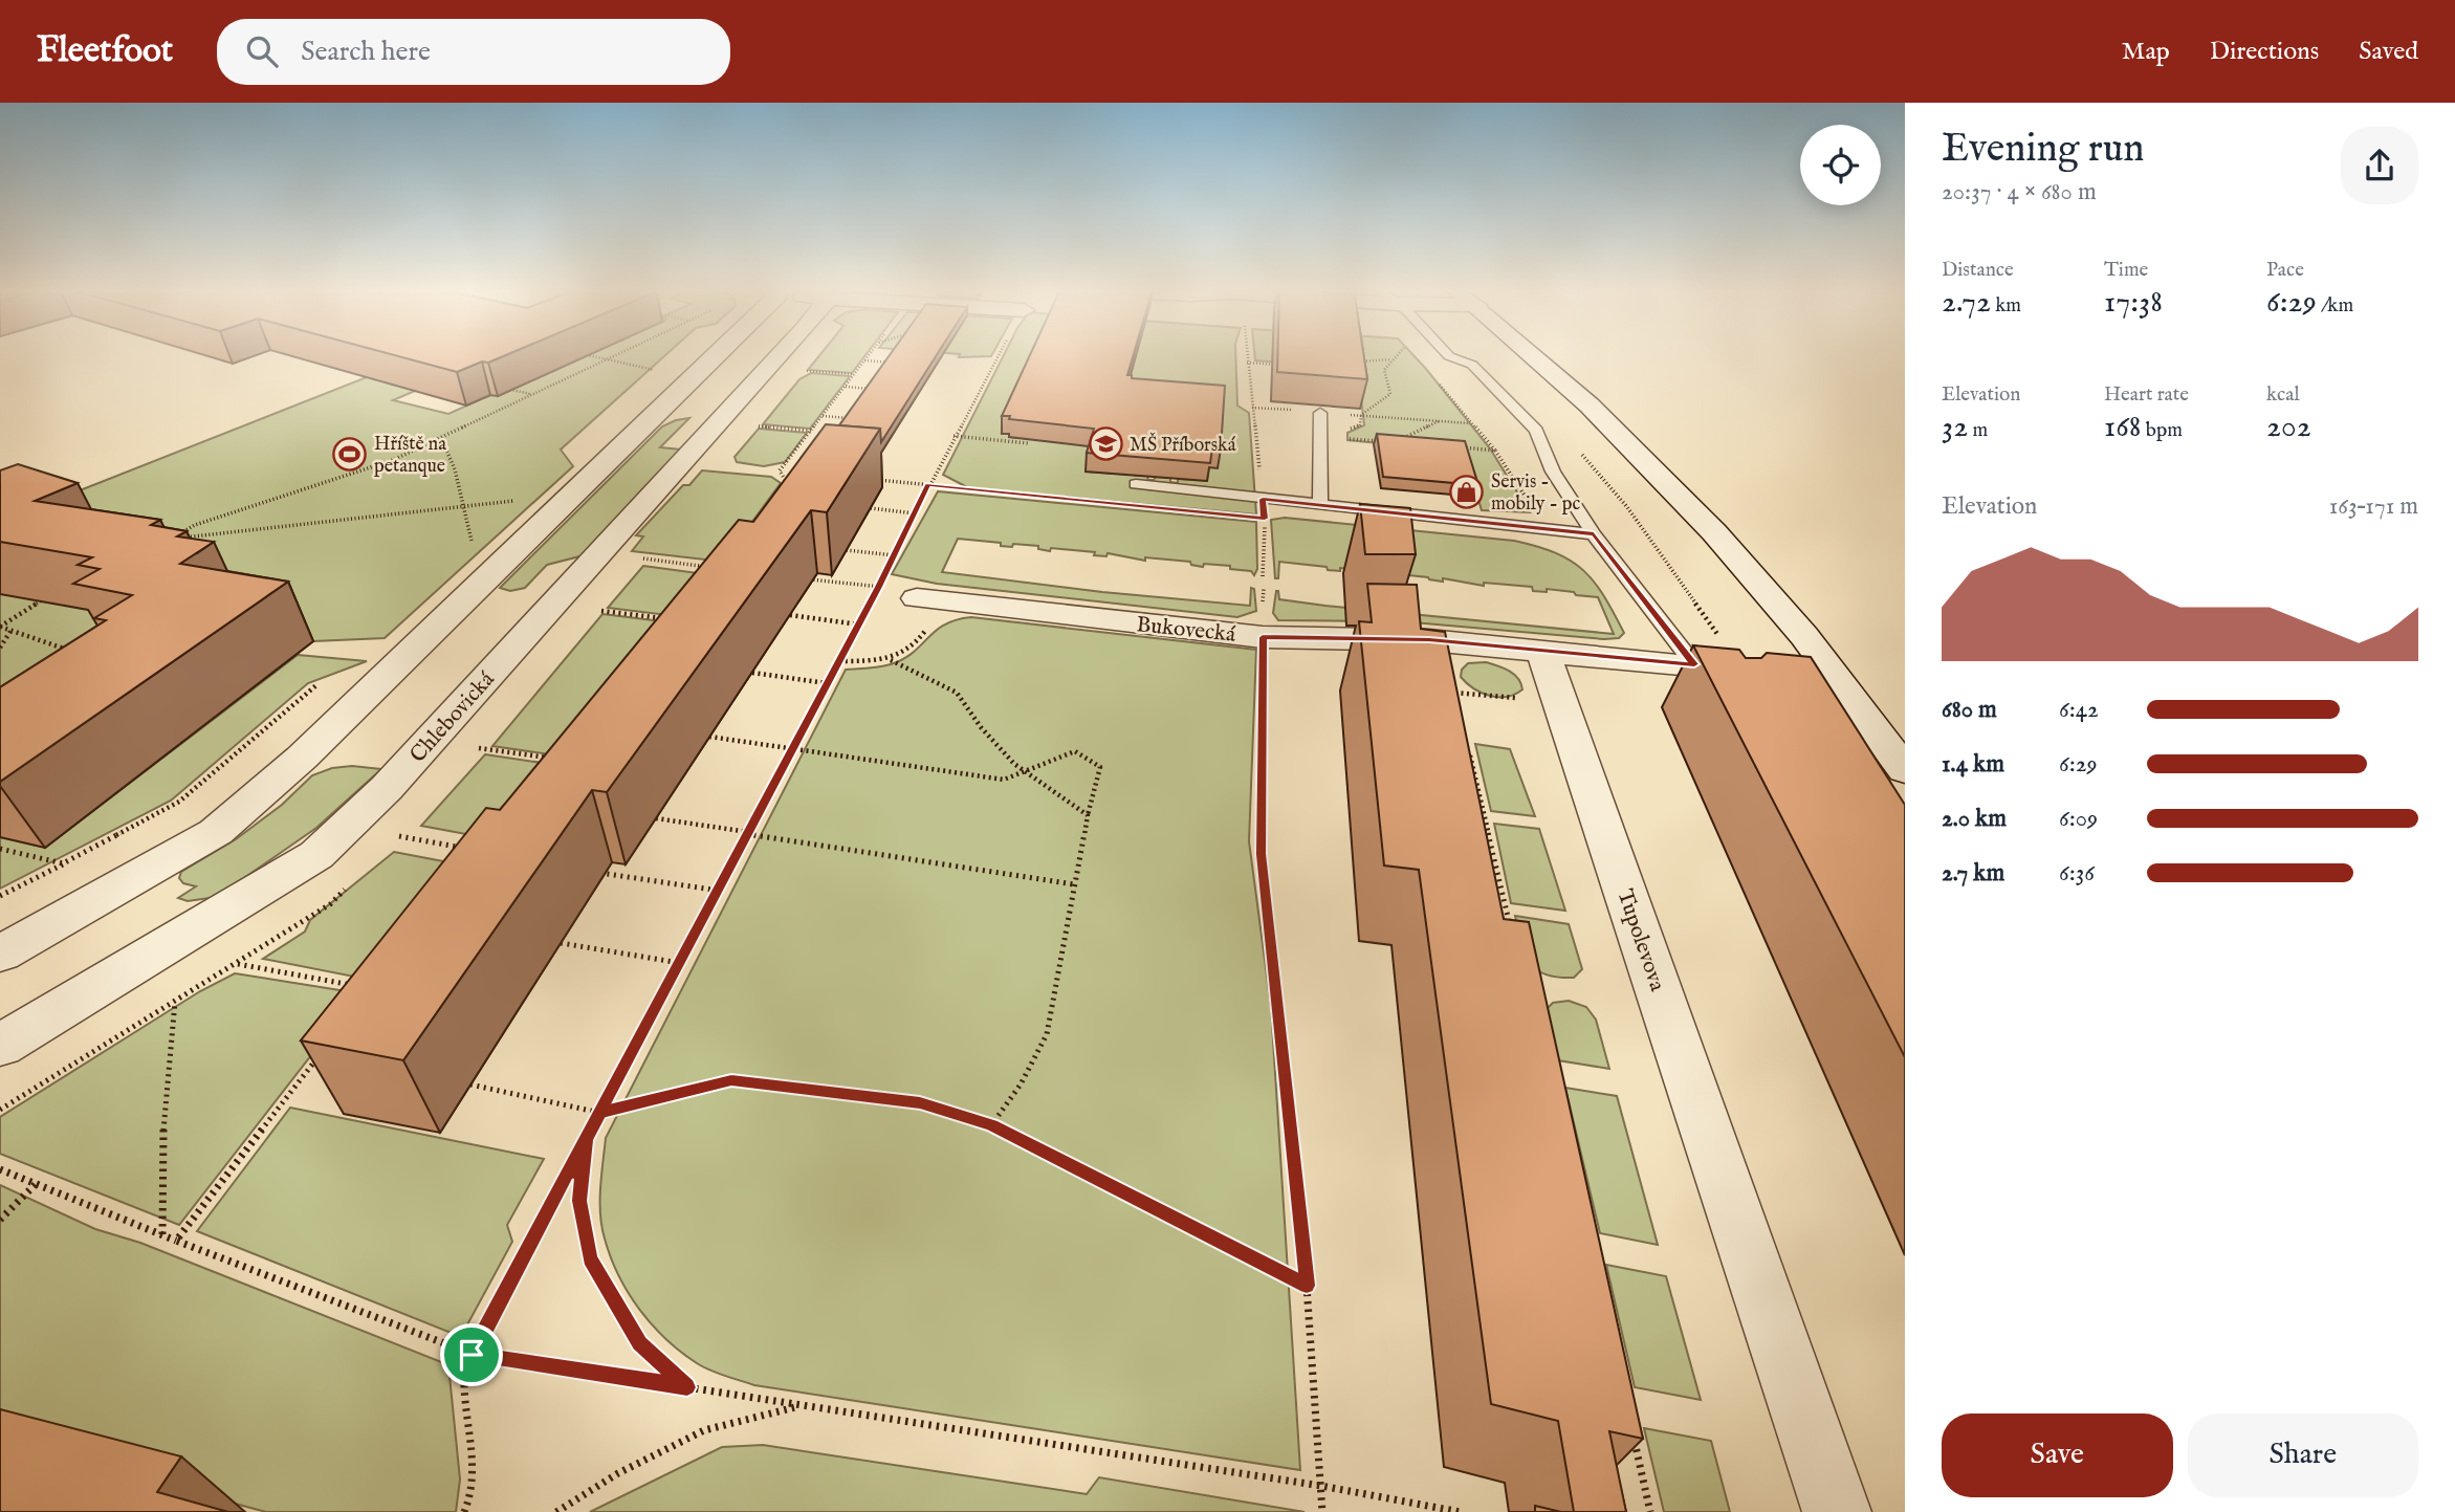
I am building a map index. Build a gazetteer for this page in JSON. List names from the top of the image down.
{
  "streets": {
    "street": ["Bukovecká", "Chlebovická", "Tupolevova"]
  },
  "crossings": [
    ["Bukovecká", "Tupolevova"]
  ],
  "places": {
    "school or university": ["MŠ Příborská"],
    "sports": ["Hříště na petanque"],
    "shop": ["Servis - mobily - pc"]
  },
  "page": {
    "header": "Fleetfoot",
    "search": "Search here",
    "nav": ["Map", "Directions", "Saved"],
    "heading": ["Evening run", "20:37 · 4 × 680 m"],
    "stats": [
      ["Distance", "2.72 km"],
      ["Time", "17:38"],
      ["Pace", "6:29 /km"],
      ["Elevation", "32 m"],
      ["Heart rate", "168 bpm"],
      ["kcal", "202"]
    ],
    "chart": ["Elevation", "163–171 m"],
    "list": [
      {
        "name": "680 m",
        "note": "6:42"
      },
      {
        "name": "1.4 km",
        "note": "6:29"
      },
      {
        "name": "2.0 km",
        "note": "6:09"
      },
      {
        "name": "2.7 km",
        "note": "6:36"
      }
    ],
    "buttons": ["Save", "Share"]
  }
}
